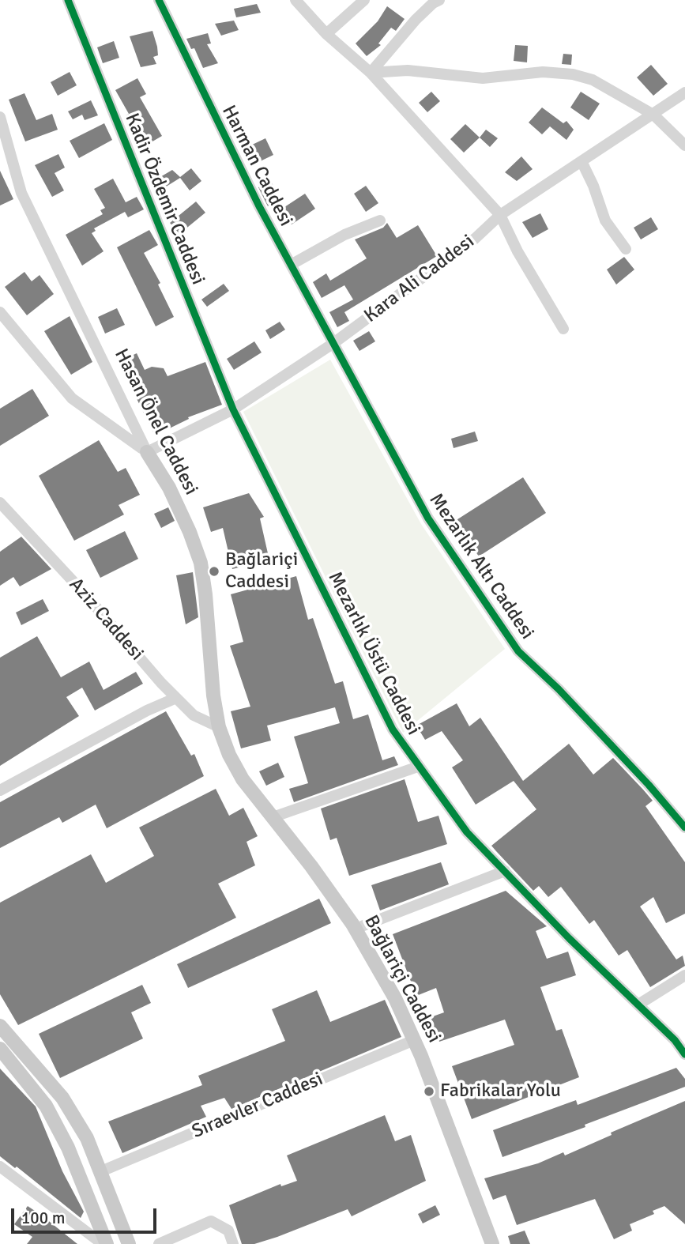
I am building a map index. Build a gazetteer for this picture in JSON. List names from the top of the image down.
{
  "streets": {
    "main road": ["Hasan Önel Caddesi", "Bağlariçi Caddesi"],
    "street": [
      "Harman Caddesi",
      "Kadir Özdemir Caddesi",
      "Kara Ali Caddesi",
      "Mezarlık Altı Caddesi",
      "Aziz Caddesi",
      "Mezarlık Üstü Caddesi",
      "Sıraevler Caddesi"
    ]
  },
  "crossings": [
    ["Harman Caddesi", "Kara Ali Caddesi"],
    ["Harman Caddesi", "Mezarlık Altı Caddesi"],
    ["Kadir Özdemir Caddesi", "Kara Ali Caddesi"],
    ["Kadir Özdemir Caddesi", "Mezarlık Üstü Caddesi"],
    ["Kara Ali Caddesi", "Hasan Önel Caddesi"],
    ["Kara Ali Caddesi", "Mezarlık Altı Caddesi"],
    ["Kara Ali Caddesi", "Mezarlık Üstü Caddesi"],
    ["Hasan Önel Caddesi", "Aziz Caddesi"],
    ["Hasan Önel Caddesi", "Bağlariçi Caddesi"],
    ["Aziz Caddesi", "Bağlariçi Caddesi"],
    ["Bağlariçi Caddesi", "Sıraevler Caddesi"]
  ],
  "places": ["Bağlariçi Caddesi", "Fabrikalar Yolu"],
  "scale_bar": "100 m"
}
